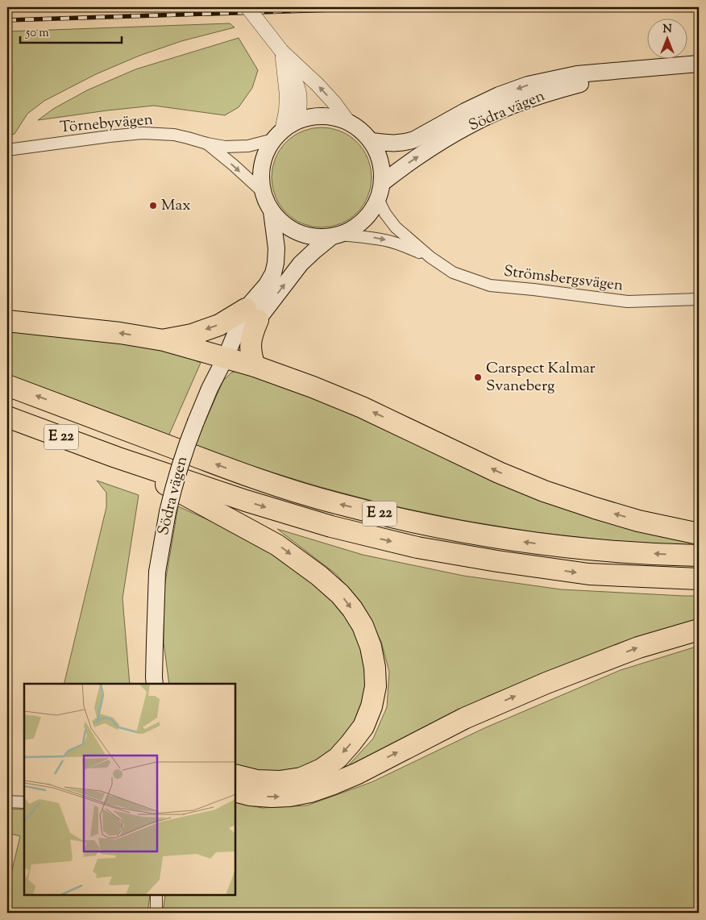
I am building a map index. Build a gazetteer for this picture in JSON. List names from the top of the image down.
{
  "streets": {
    "highway": ["E 22"],
    "main road": ["Södra vägen"],
    "street": ["Törnebyvägen", "Strömsbergsvägen"]
  },
  "crossings": [
    ["Södra vägen", "Törnebyvägen"],
    ["Södra vägen", "Strömsbergsvägen"],
    ["Törnebyvägen", "Strömsbergsvägen"]
  ],
  "places": ["Max", "Carspect Kalmar Svaneberg"],
  "scale_bar": "50 m",
  "north": "top"
}
